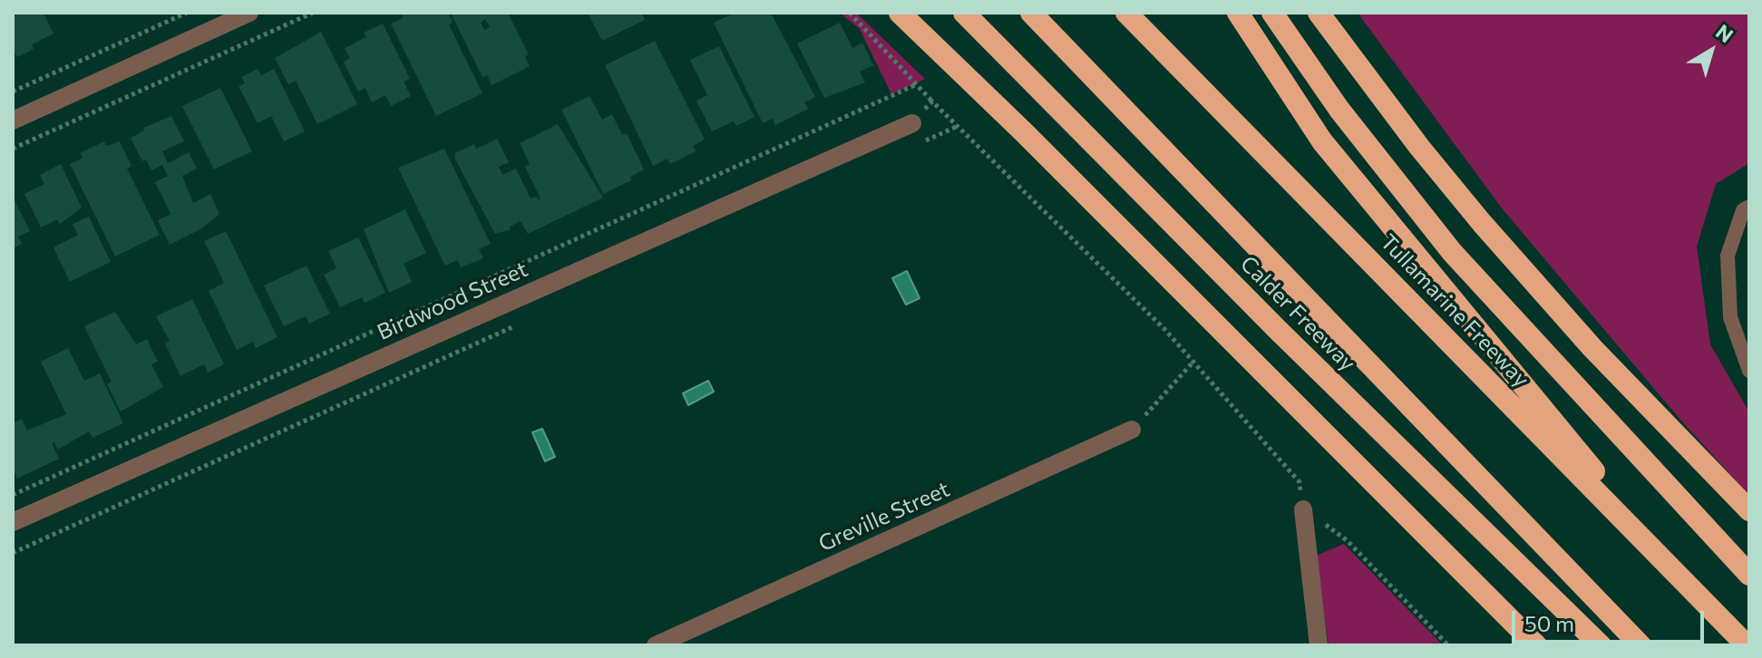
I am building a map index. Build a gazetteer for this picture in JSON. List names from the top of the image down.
{
  "streets": {
    "highway": ["Tullamarine Freeway", "Calder Freeway"],
    "street": ["Birdwood Street", "Greville Street"]
  },
  "scale_bar": "50 m",
  "north": "top right"
}
